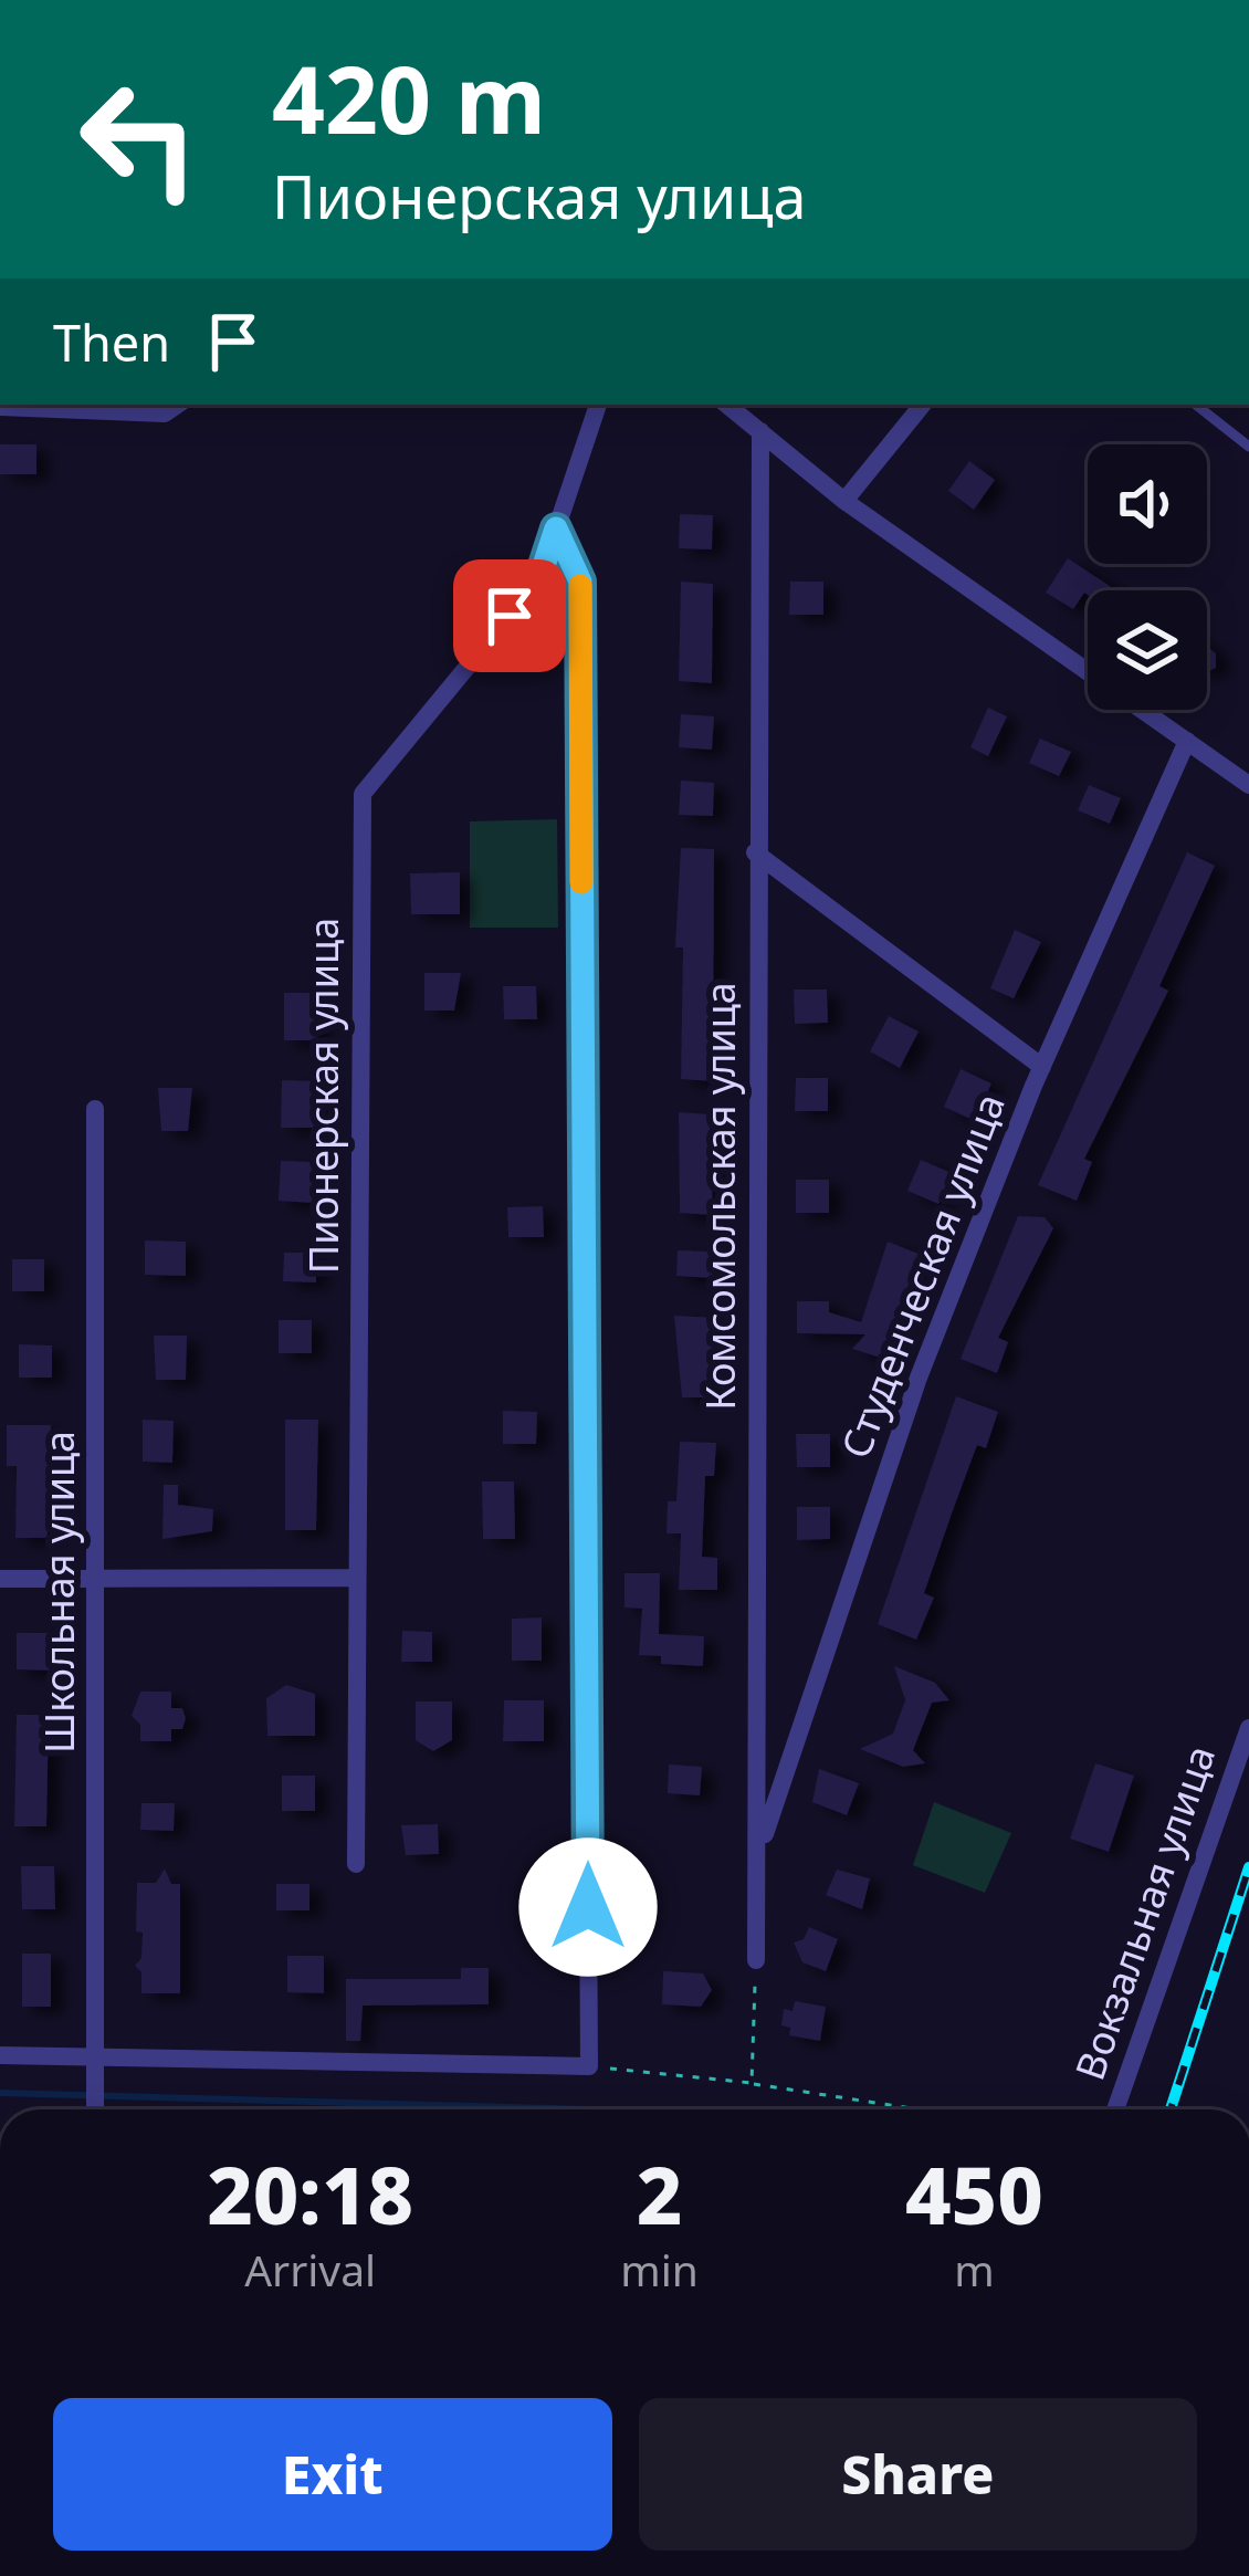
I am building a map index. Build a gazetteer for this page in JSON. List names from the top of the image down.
{
  "streets": {
    "street": [
      "Пионерская улица",
      "Комсомольская улица",
      "Студенческая улица",
      "Школьная улица",
      "Вокзальная улица"
    ]
  },
  "crossings": [
    ["Комсомольская улица", "Студенческая улица"]
  ],
  "page": {
    "turn": ["420 m", "Пионерская улица"],
    "then": "Then",
    "eta": [
      "20:18",
      "Arrival",
      "2",
      "min",
      "450",
      "m"
    ],
    "buttons": ["Exit", "Share"]
  }
}
